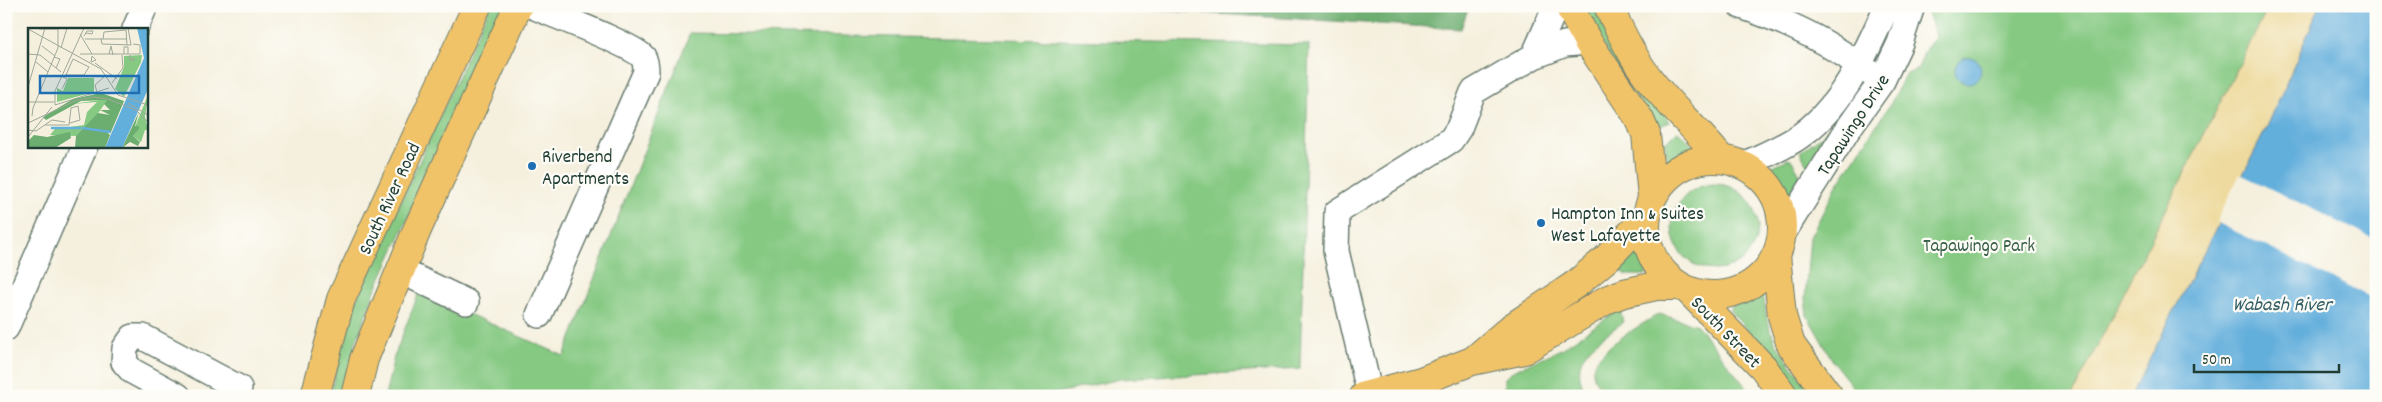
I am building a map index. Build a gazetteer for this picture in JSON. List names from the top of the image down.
{
  "streets": {
    "main road": ["South River Road", "South Street"],
    "street": ["Tapawingo Drive"]
  },
  "crossings": [
    ["Tapawingo Drive", "South Street"]
  ],
  "water": ["Wabash River"],
  "parks": ["Tapawingo Park"],
  "places": ["Riverbend Apartments", "Hampton Inn & Suites West Lafayette"],
  "scale_bar": "50 m"
}
